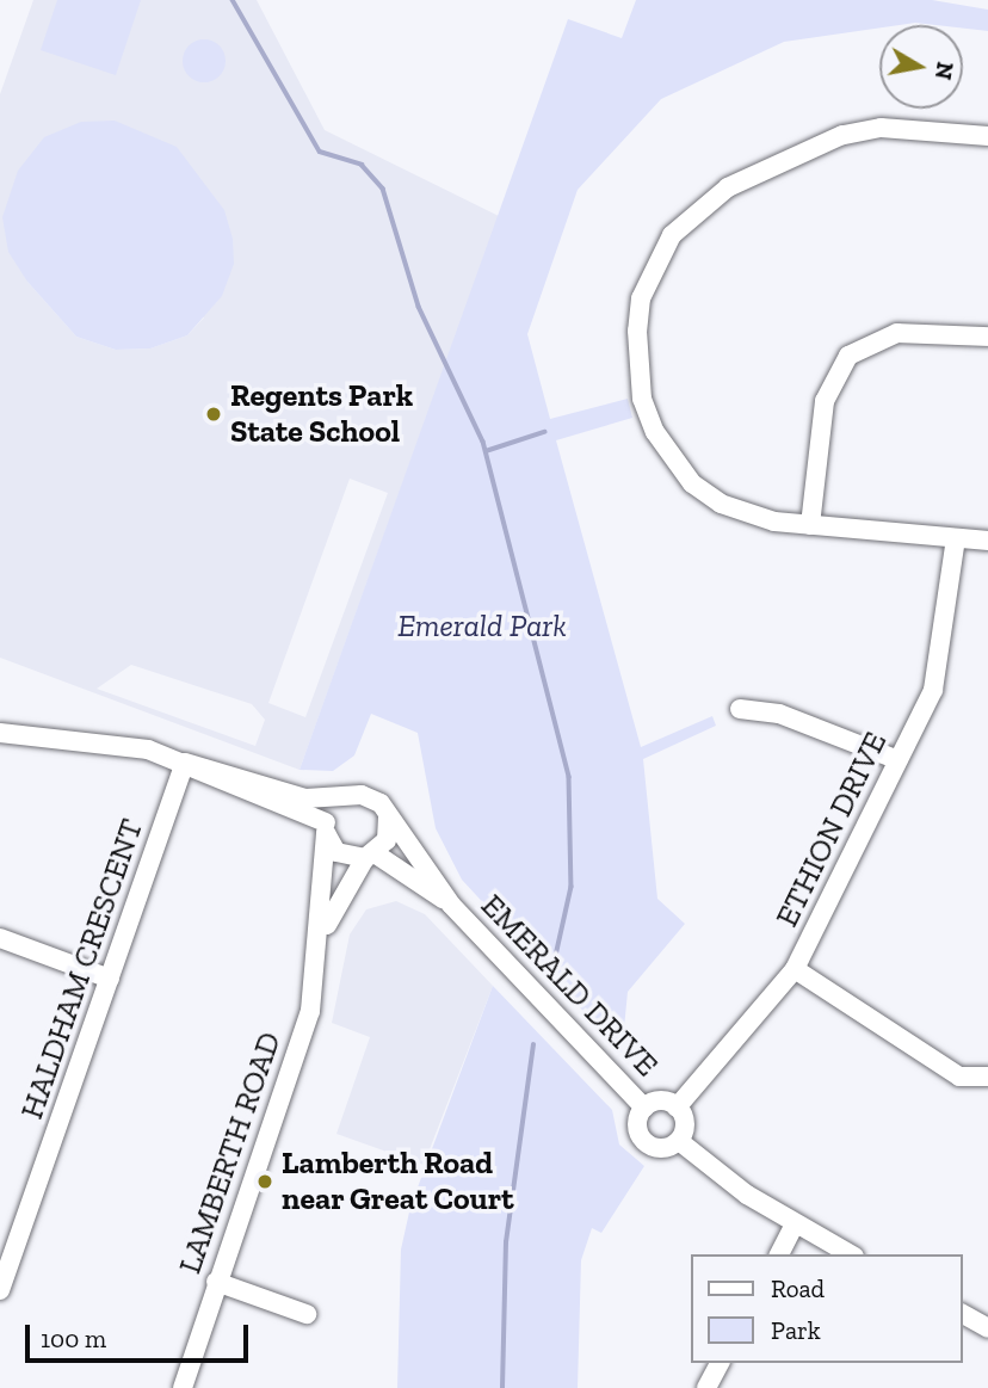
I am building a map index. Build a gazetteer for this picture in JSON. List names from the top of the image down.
{
  "streets": {
    "street": [
      "ETHION DRIVE",
      "HALDHAM CRESCENT",
      "EMERALD DRIVE",
      "LAMBERTH ROAD"
    ]
  },
  "crossings": [
    ["ETHION DRIVE", "EMERALD DRIVE"],
    ["HALDHAM CRESCENT", "EMERALD DRIVE"],
    ["EMERALD DRIVE", "LAMBERTH ROAD"]
  ],
  "parks": ["Emerald Park"],
  "places": ["Regents Park State School", "Lamberth Road near Great Court"],
  "legend": ["Road", "Park"],
  "scale_bar": "100 m",
  "north": "right"
}
